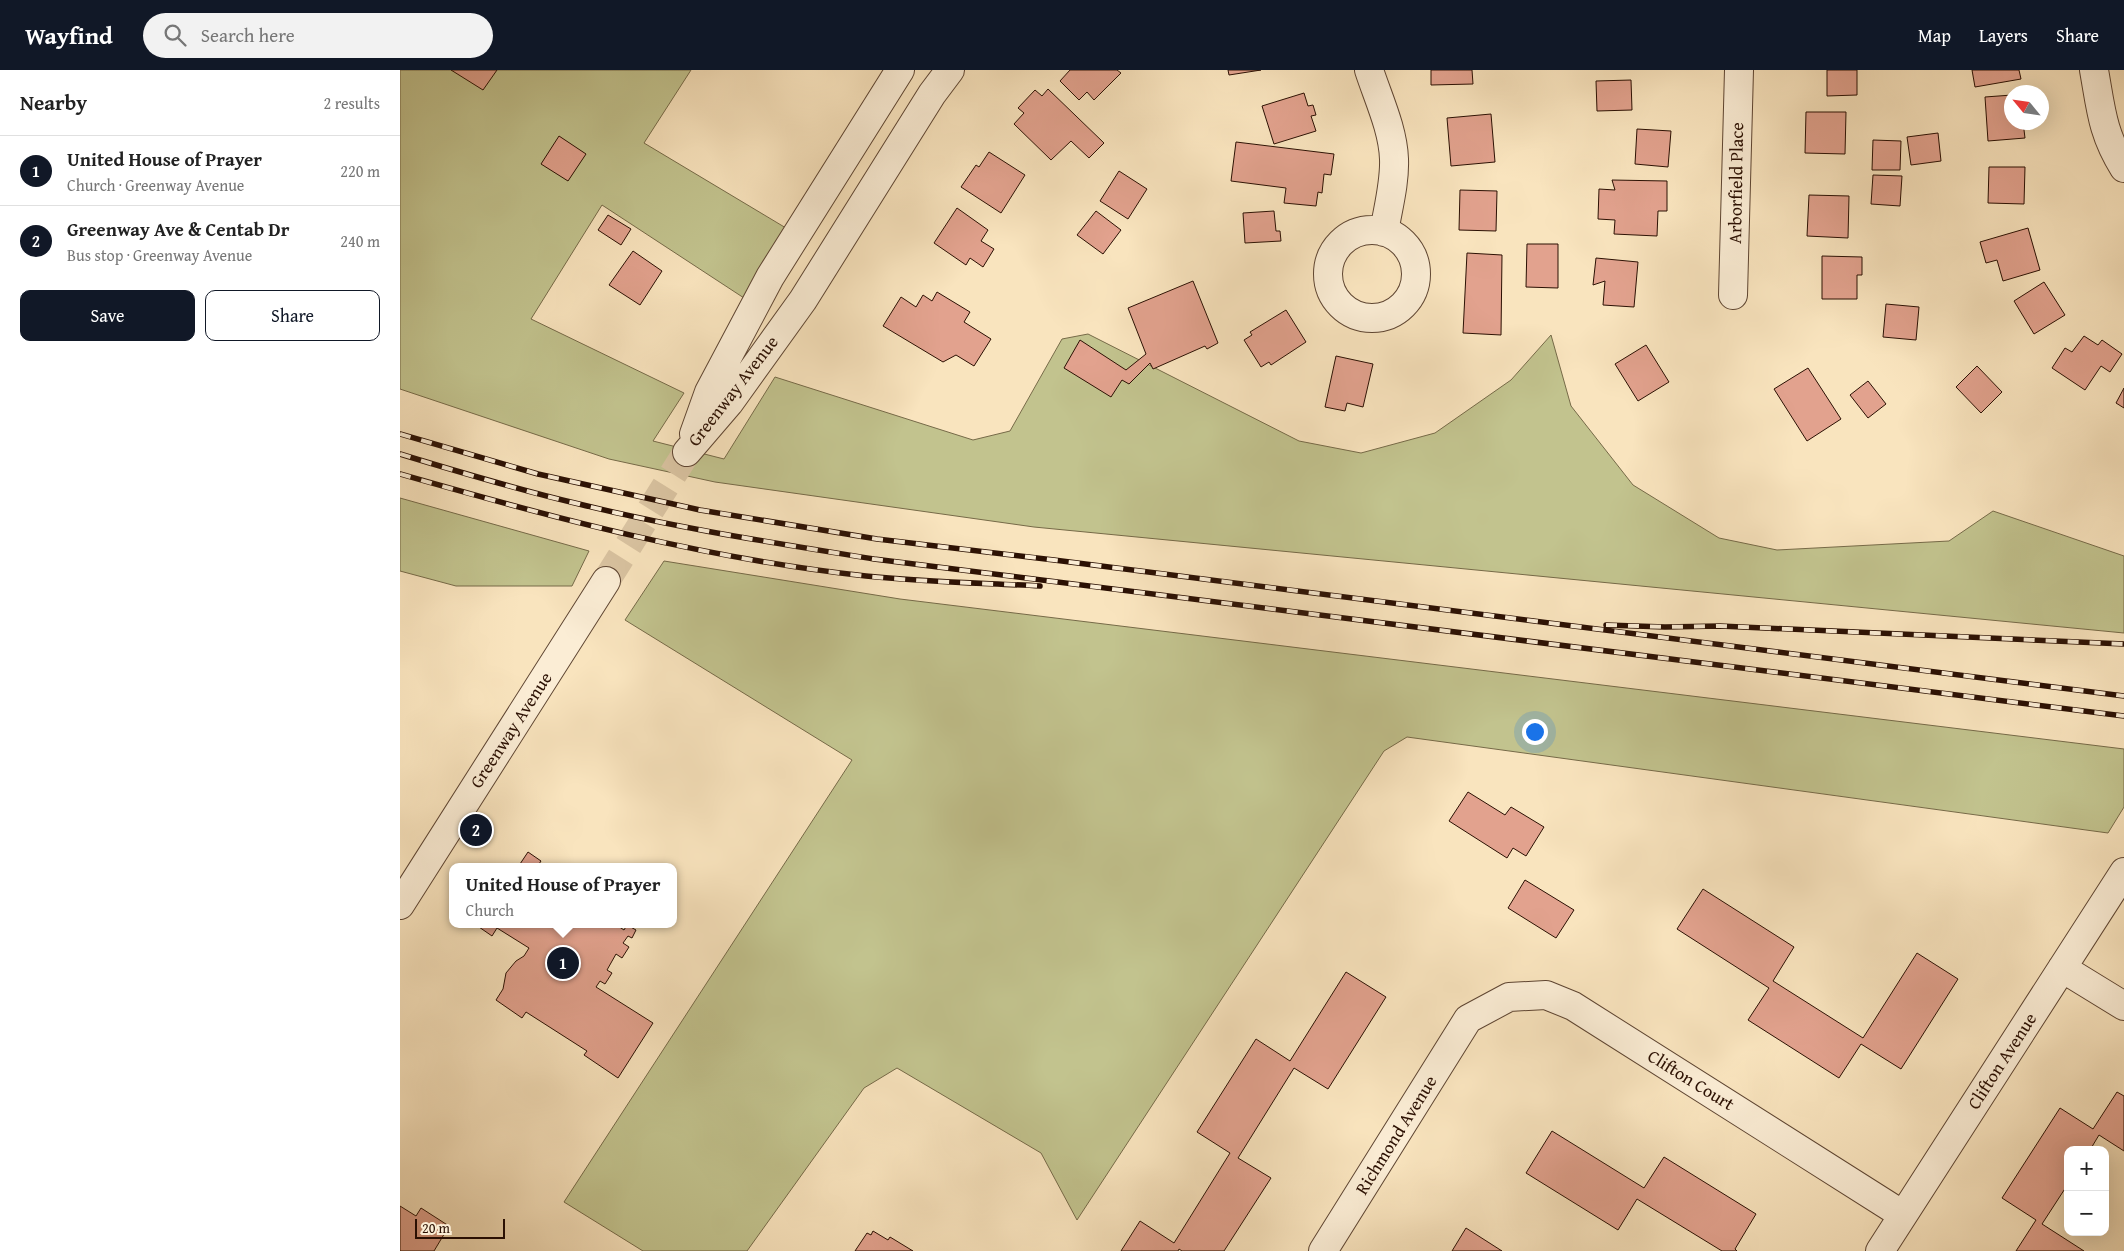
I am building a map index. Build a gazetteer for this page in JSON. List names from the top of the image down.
{
  "streets": {
    "street": [
      "Arborfield Place",
      "Greenway Avenue",
      "Clifton Avenue",
      "Clifton Court",
      "Richmond Avenue"
    ]
  },
  "crossings": [
    ["Clifton Avenue", "Clifton Court"],
    ["Clifton Court", "Richmond Avenue"]
  ],
  "scale_bar": "20 m",
  "north": "top left",
  "page": {
    "header": "Wayfind",
    "search": "Search here",
    "nav": ["Map", "Layers", "Share"],
    "heading": ["Nearby", "2 results"],
    "list": [
      {
        "mark": "1",
        "name": "United House of Prayer",
        "note": "Church · Greenway Avenue",
        "value": "220 m"
      },
      {
        "mark": "2",
        "name": "Greenway Ave & Centab Dr",
        "note": "Bus stop · Greenway Avenue",
        "value": "240 m"
      }
    ],
    "buttons": ["Save", "Share"],
    "pins": ["2", "1"],
    "popup": ["United House of Prayer", "Church"],
    "map_buttons": ["+", "−"],
    "scale": "20 m"
  }
}
